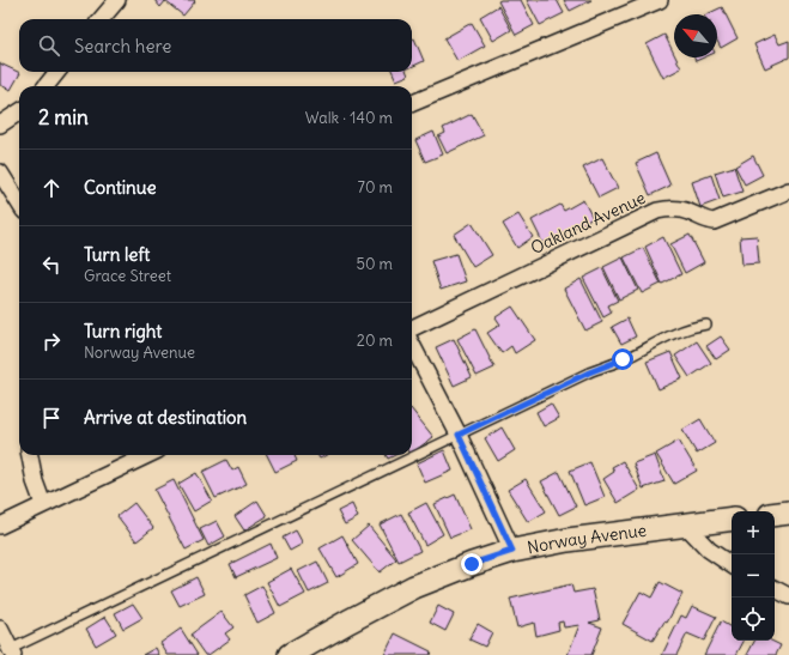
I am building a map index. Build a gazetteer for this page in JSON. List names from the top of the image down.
{
  "streets": {
    "main road": ["Norway Avenue"],
    "street": ["Oakland Avenue"]
  },
  "north": "top left",
  "page": {
    "search": "Search here",
    "heading": ["2 min", "Walk · 140 m"],
    "list": [
      ["Continue", "70 m"],
      ["Turn left", "Grace Street", "50 m"],
      ["Turn right", "Norway Avenue", "20 m"],
      "Arrive at destination"
    ],
    "map_buttons": ["+", "−"]
  }
}
